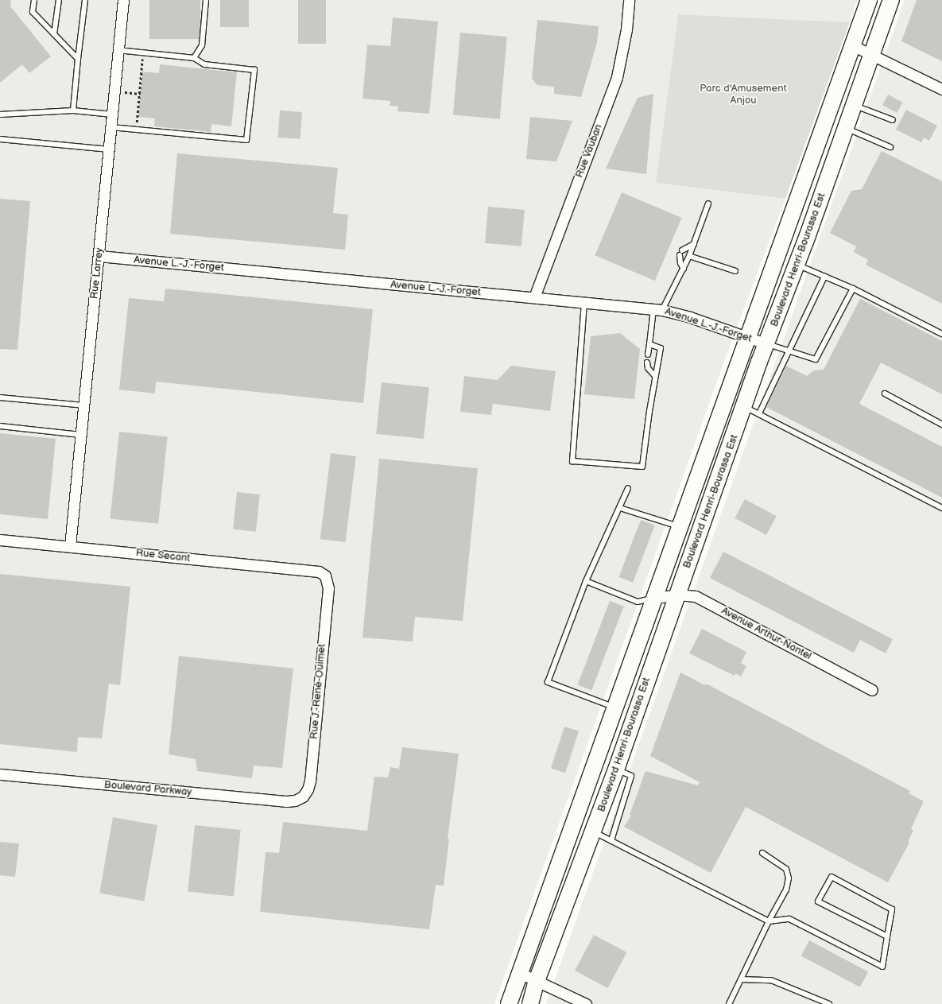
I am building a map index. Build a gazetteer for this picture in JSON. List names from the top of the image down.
{
  "streets": {
    "main road": ["Boulevard Henri-Bourassa Est"],
    "street": [
      "Rue Vauban",
      "Avenue L.-J.-Forget",
      "Rue Larrey",
      "Rue Secant",
      "Avenue Arthur-Nantel",
      "Rue J.-René-Ouimet",
      "Boulevard Parkway"
    ]
  },
  "crossings": [
    ["Rue Vauban", "Avenue L.-J.-Forget"],
    ["Boulevard Henri-Bourassa Est", "Avenue L.-J.-Forget"],
    ["Boulevard Henri-Bourassa Est", "Avenue Arthur-Nantel"],
    ["Avenue L.-J.-Forget", "Rue Larrey"],
    ["Rue Larrey", "Rue Secant"],
    ["Rue Secant", "Rue J.-René-Ouimet"],
    ["Rue J.-René-Ouimet", "Boulevard Parkway"]
  ],
  "parks": ["Parc d'Amusement Anjou"]
}
